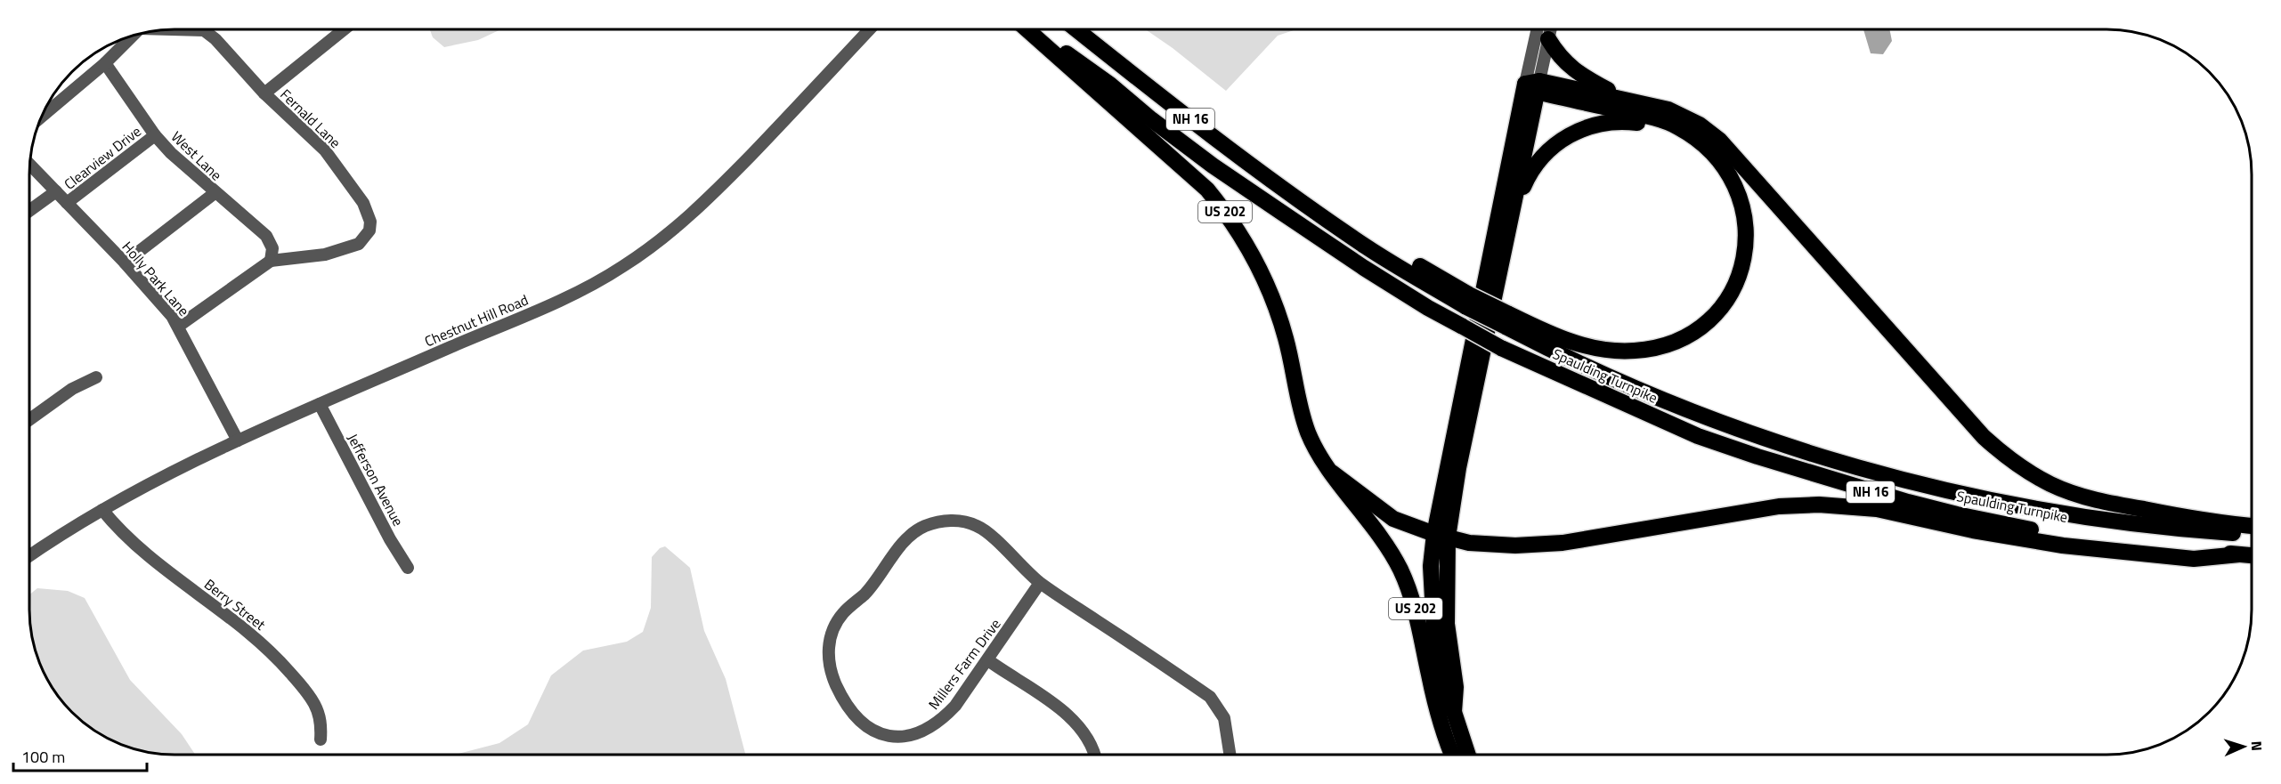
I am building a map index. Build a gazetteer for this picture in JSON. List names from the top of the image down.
{
  "streets": {
    "highway": ["NH 16", "US 202", "Spaulding Turnpike"],
    "street": [
      "Fernald Lane",
      "West Lane",
      "Clearview Drive",
      "Holly Park Lane",
      "Chestnut Hill Road",
      "Jefferson Avenue",
      "Berry Street",
      "Millers Farm Drive"
    ]
  },
  "crossings": [
    ["Fernald Lane", "West Lane"],
    ["West Lane", "Clearview Drive"],
    ["Clearview Drive", "Holly Park Lane"],
    ["Holly Park Lane", "Chestnut Hill Road"],
    ["Chestnut Hill Road", "Jefferson Avenue"],
    ["Chestnut Hill Road", "Berry Street"]
  ],
  "scale_bar": "100 m",
  "north": "right"
}
